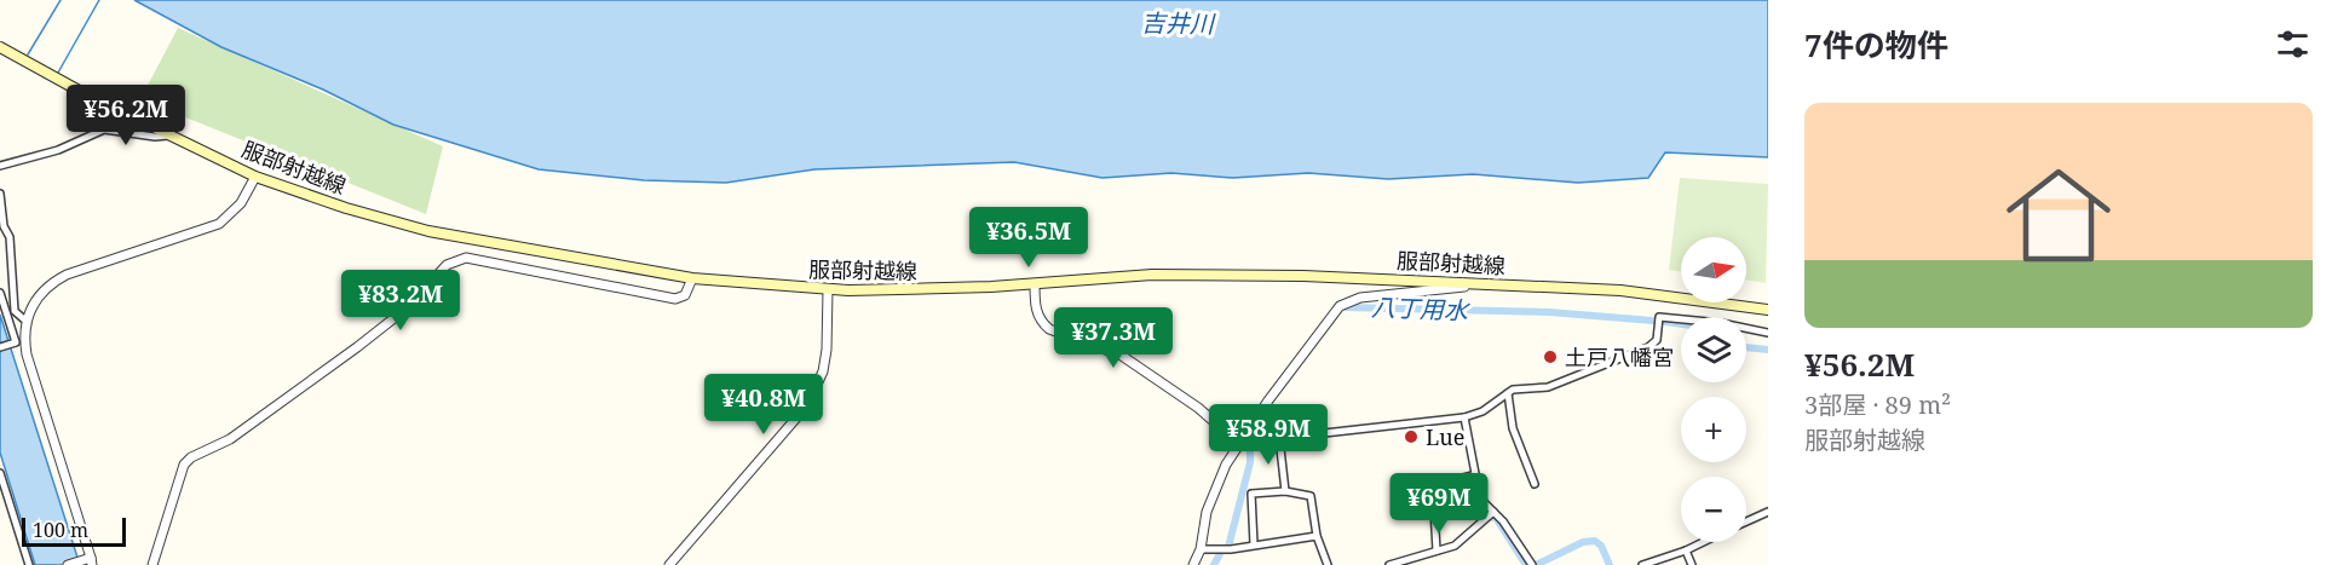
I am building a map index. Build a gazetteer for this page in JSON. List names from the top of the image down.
{
  "streets": {
    "main road": ["服部射越線"]
  },
  "water": ["吉井川", "八丁用水"],
  "places": ["土戸八幡宮", "Lue"],
  "scale_bar": "100 m",
  "north": "right",
  "page": {
    "heading": "7件の物件",
    "price": [
      "¥56.2M",
      "¥36.5M",
      "¥83.2M",
      "¥37.3M",
      "¥40.8M",
      "¥58.9M",
      "¥69M"
    ],
    "list": [
      {
        "name": "¥56.2M",
        "note": "3部屋 · 89 m² · 服部射越線"
      }
    ],
    "map_buttons": ["+", "−"],
    "scale": "100 m"
  }
}
